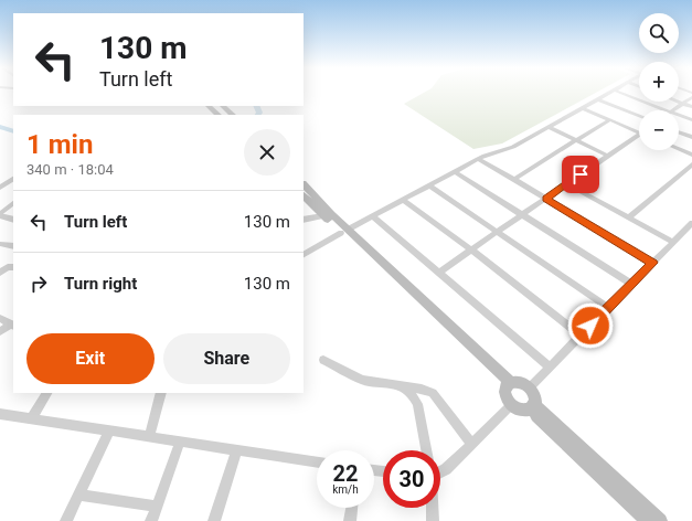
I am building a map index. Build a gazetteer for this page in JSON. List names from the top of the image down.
{
  "page": {
    "map_buttons": ["+", "−"],
    "turn": ["130 m", "Turn left"],
    "heading": ["1 min", "340 m · 18:04"],
    "list": [
      {
        "name": "Turn left",
        "value": "130 m"
      },
      {
        "name": "Turn right",
        "value": "130 m"
      }
    ],
    "buttons": ["Exit", "Share"],
    "speed": "22 km/h",
    "limit": "30"
  }
}
